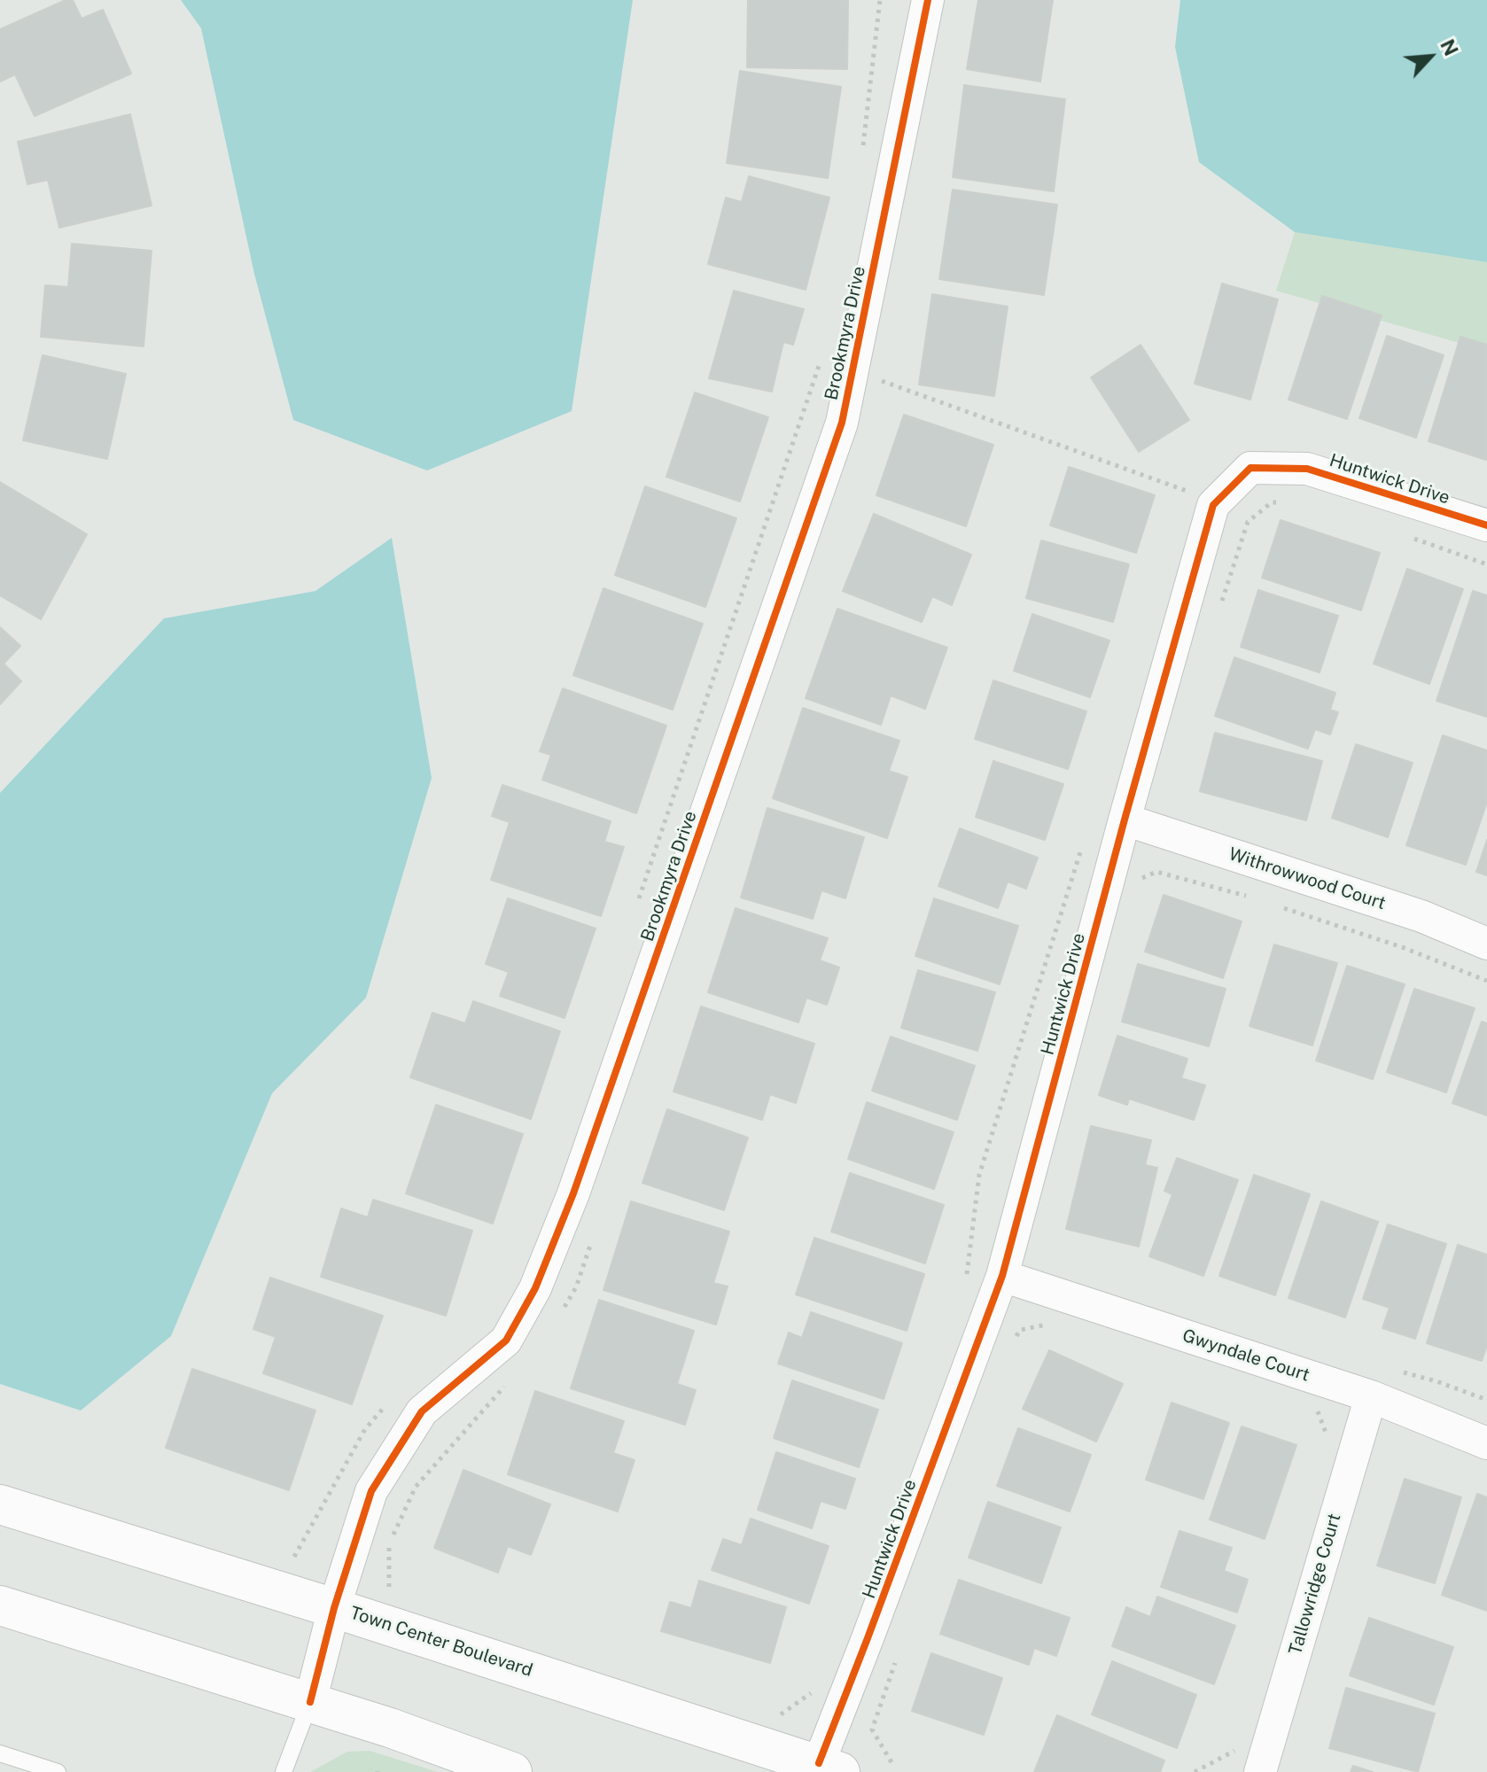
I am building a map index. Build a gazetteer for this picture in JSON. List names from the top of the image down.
{
  "streets": {
    "street": [
      "Brookmyra Drive",
      "Huntwick Drive",
      "Withrowwood Court",
      "Gwyndale Court",
      "Tallowridge Court",
      "Town Center Boulevard"
    ]
  },
  "crossings": [
    ["Brookmyra Drive", "Town Center Boulevard"],
    ["Huntwick Drive", "Withrowwood Court"],
    ["Huntwick Drive", "Gwyndale Court"],
    ["Huntwick Drive", "Town Center Boulevard"],
    ["Gwyndale Court", "Tallowridge Court"]
  ],
  "north": "top right"
}
